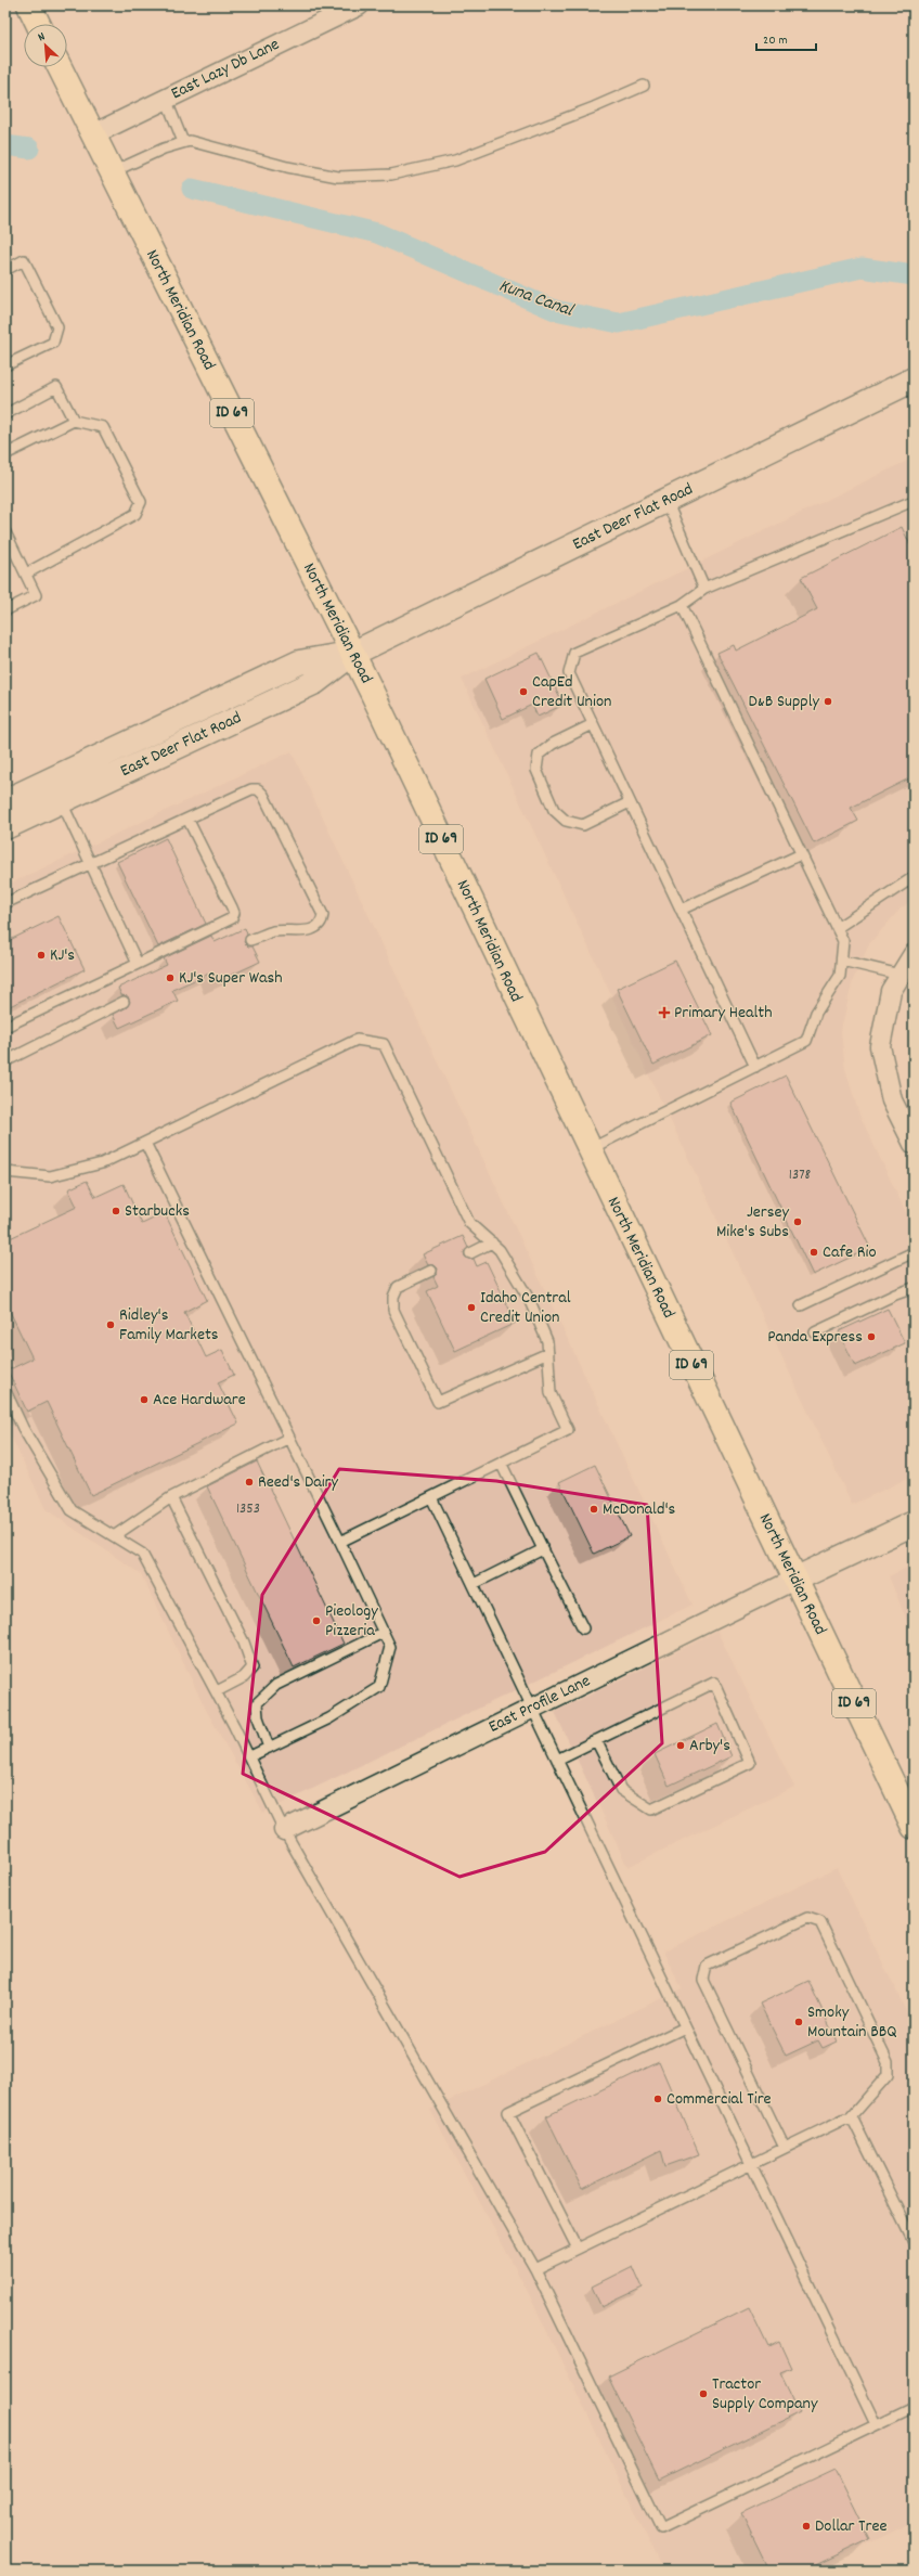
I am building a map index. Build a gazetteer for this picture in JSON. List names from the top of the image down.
{
  "streets": {
    "main road": ["North Meridian Road", "ID 69", "East Deer Flat Road"],
    "street": ["East Lazy Db Lane", "East Profile Lane"]
  },
  "crossings": [
    ["East Lazy Db Lane", "North Meridian Road"],
    ["North Meridian Road", "East Deer Flat Road"],
    ["North Meridian Road", "East Profile Lane"]
  ],
  "water": ["Kuna Canal"],
  "places": {
    "other": [
      "CapEd Credit Union",
      "D&B Supply",
      "KJ's",
      "KJ's Super Wash",
      "Starbucks",
      "Jersey Mike's Subs",
      "Cafe Rio",
      "Idaho Central Credit Union",
      "Ridley's Family Markets",
      "Panda Express",
      "Ace Hardware",
      "Reed's Dairy",
      "McDonald's",
      "Pieology Pizzeria",
      "Arby's",
      "Smoky Mountain BBQ",
      "Commercial Tire",
      "Tractor Supply Company",
      "Dollar Tree"
    ],
    "health": ["Primary Health"]
  },
  "house_numbers": ["1378", "1353"],
  "scale_bar": "20 m",
  "north": "top left"
}
